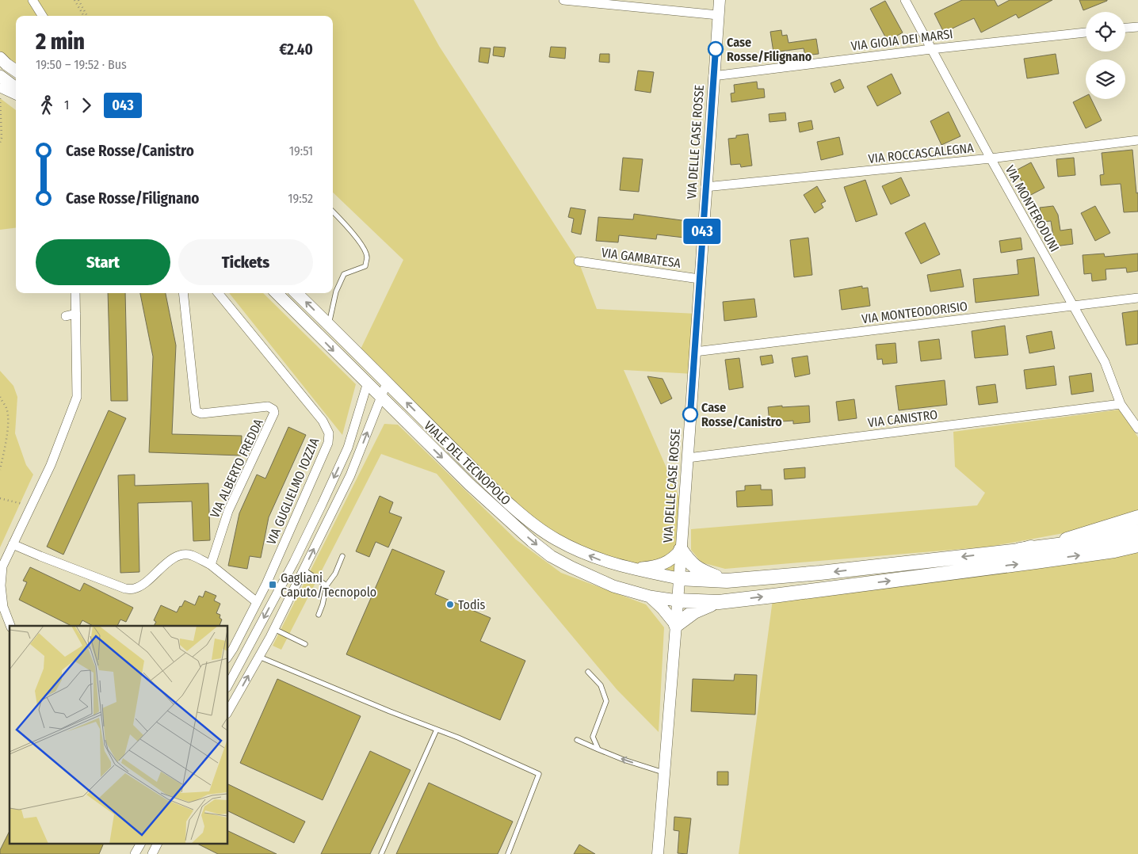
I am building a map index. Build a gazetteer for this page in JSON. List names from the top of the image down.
{
  "streets": {
    "main road": ["VIALE DEL TECNOPOLO"],
    "street": [
      "VIA GIOIA DEI MARSI",
      "VIA DELLE CASE ROSSE",
      "VIA ROCCASCALEGNA",
      "VIA MONTERODUNI",
      "VIA GAMBATESA",
      "VIA MONTEODORISIO",
      "VIA CANISTRO",
      "VIA ALBERTO FREDDA",
      "VIA GUGLIELMO IOZZIA"
    ]
  },
  "crossings": [
    ["VIA GIOIA DEI MARSI", "VIA DELLE CASE ROSSE"],
    ["VIA GIOIA DEI MARSI", "VIA MONTERODUNI"],
    ["VIA DELLE CASE ROSSE", "VIA ROCCASCALEGNA"],
    ["VIA DELLE CASE ROSSE", "VIA GAMBATESA"],
    ["VIA DELLE CASE ROSSE", "VIA MONTEODORISIO"],
    ["VIA DELLE CASE ROSSE", "VIA CANISTRO"],
    ["VIA DELLE CASE ROSSE", "VIALE DEL TECNOPOLO"],
    ["VIA ROCCASCALEGNA", "VIA MONTERODUNI"],
    ["VIA MONTERODUNI", "VIA MONTEODORISIO"],
    ["VIA MONTERODUNI", "VIA CANISTRO"]
  ],
  "places": {
    "other": ["Case Rosse/Filignano", "Case Rosse/Canistro", "Todis"],
    "transit": ["Gagliani Caputo/Tecnopolo"]
  },
  "lines": ["bus line 043"],
  "page": {
    "on_map": "043",
    "heading": ["2 min", "19:50 – 19:52 · Bus", "€2.40"],
    "legs": ["1", "043"],
    "list": [
      {
        "name": "Case Rosse/Canistro",
        "value": "19:51"
      },
      {
        "name": "Case Rosse/Filignano",
        "value": "19:52"
      }
    ],
    "buttons": ["Start", "Tickets"]
  }
}
